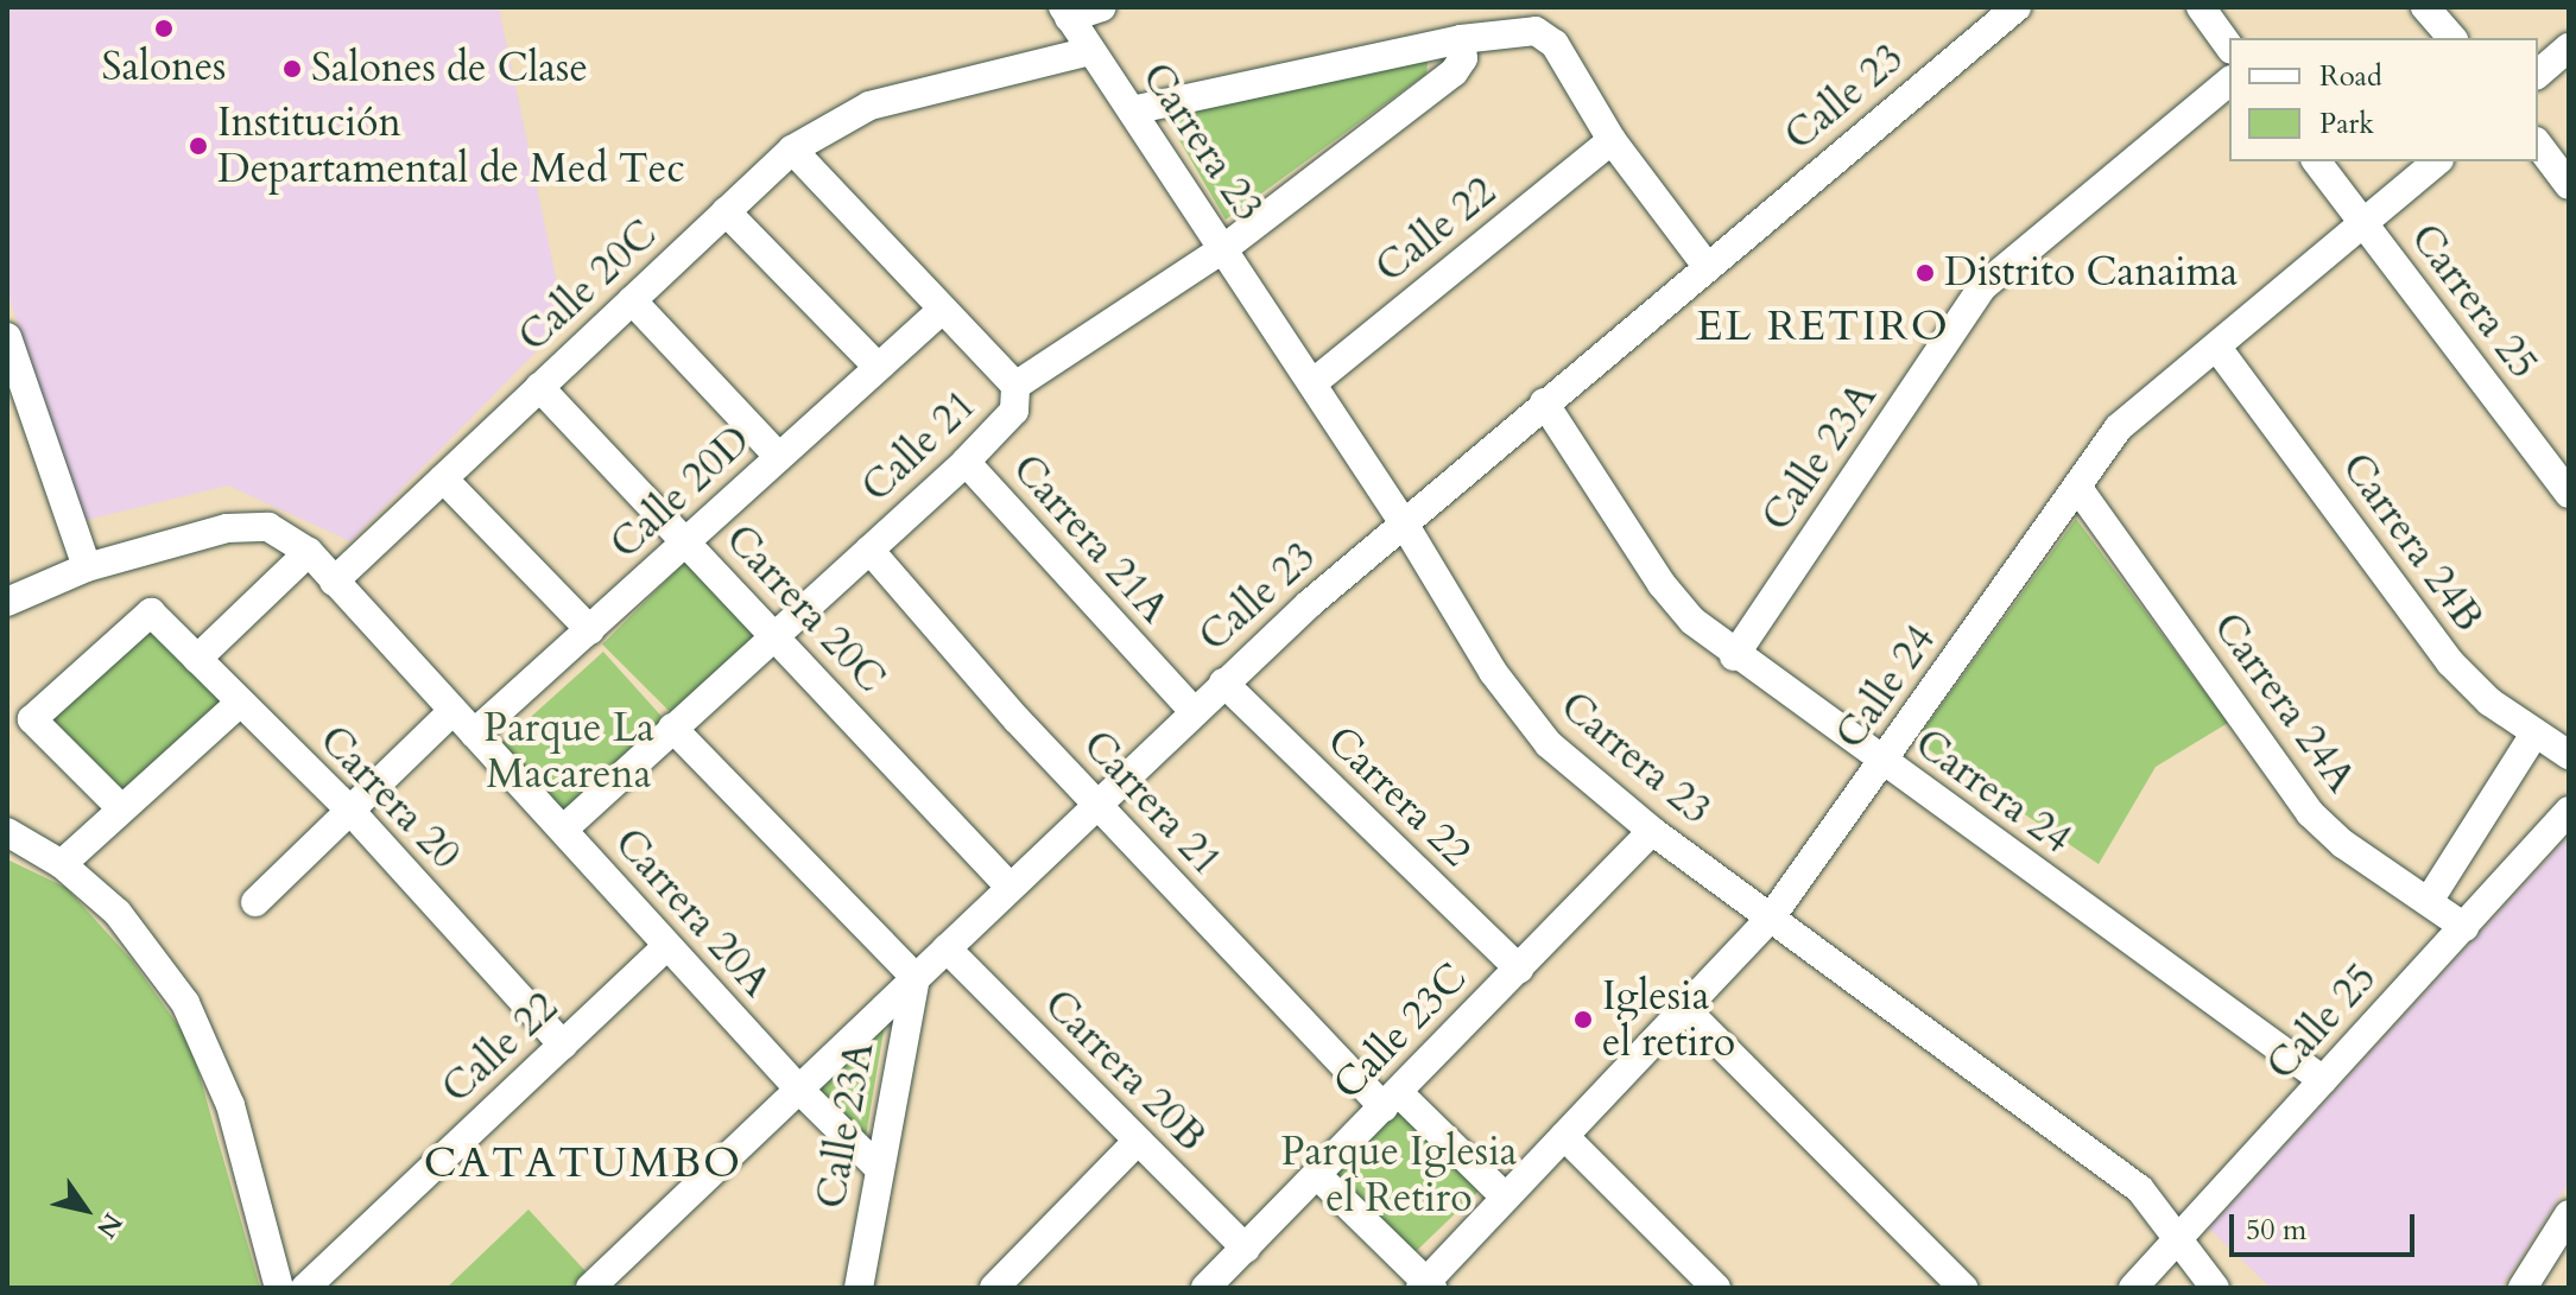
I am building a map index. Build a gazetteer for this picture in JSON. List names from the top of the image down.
{
  "streets": {
    "street": [
      "Calle 23",
      "Carrera 23",
      "Calle 22",
      "Calle 20C",
      "Carrera 25",
      "Calle 21",
      "Calle 23A",
      "Calle 20D",
      "Carrera 21A",
      "Carrera 24B",
      "Carrera 20C",
      "Calle 24",
      "Carrera 24A",
      "Carrera 24",
      "Carrera 22",
      "Carrera 20",
      "Carrera 21",
      "Carrera 20A",
      "Calle 25",
      "Calle 23C",
      "Carrera 20B"
    ]
  },
  "crossings": [
    ["Calle 23", "Carrera 23"],
    ["Calle 23", "Calle 23A"],
    ["Calle 23", "Carrera 21A"],
    ["Calle 23", "Carrera 20C"],
    ["Calle 23", "Carrera 24"],
    ["Calle 23", "Carrera 22"],
    ["Calle 23", "Carrera 21"],
    ["Calle 23", "Carrera 20A"],
    ["Calle 23", "Carrera 20B"],
    ["Carrera 23", "Calle 22"],
    ["Carrera 23", "Calle 20C"],
    ["Carrera 23", "Calle 21"],
    ["Carrera 23", "Calle 24"],
    ["Carrera 23", "Calle 25"],
    ["Carrera 23", "Calle 23C"],
    ["Calle 22", "Carrera 20"],
    ["Calle 22", "Carrera 20A"],
    ["Calle 20C", "Carrera 20C"],
    ["Calle 20C", "Carrera 20A"],
    ["Carrera 25", "Calle 24"],
    ["Calle 21", "Carrera 21A"],
    ["Calle 21", "Carrera 20C"],
    ["Calle 21", "Carrera 21"],
    ["Calle 21", "Carrera 20A"],
    ["Calle 23A", "Carrera 24"],
    ["Calle 23A", "Carrera 20A"],
    ["Calle 20D", "Carrera 20C"],
    ["Calle 20D", "Carrera 20A"],
    ["Carrera 24B", "Calle 24"],
    ["Calle 24", "Carrera 24A"],
    ["Calle 24", "Carrera 24"],
    ["Carrera 24A", "Calle 25"],
    ["Carrera 24", "Calle 25"],
    ["Carrera 22", "Calle 23C"],
    ["Carrera 21", "Calle 23C"],
    ["Calle 23C", "Carrera 20B"]
  ],
  "districts": ["EL RETIRO", "CATATUMBO"],
  "parks": ["Parque La Macarena", "Parque Iglesia el Retiro"],
  "places": [
    "Salones",
    "Salones de Clase",
    "Institución Departamental de Med Tec",
    "Distrito Canaima",
    "Iglesia el retiro"
  ],
  "legend": ["Road", "Park"],
  "scale_bar": "50 m",
  "north": "bottom right"
}
